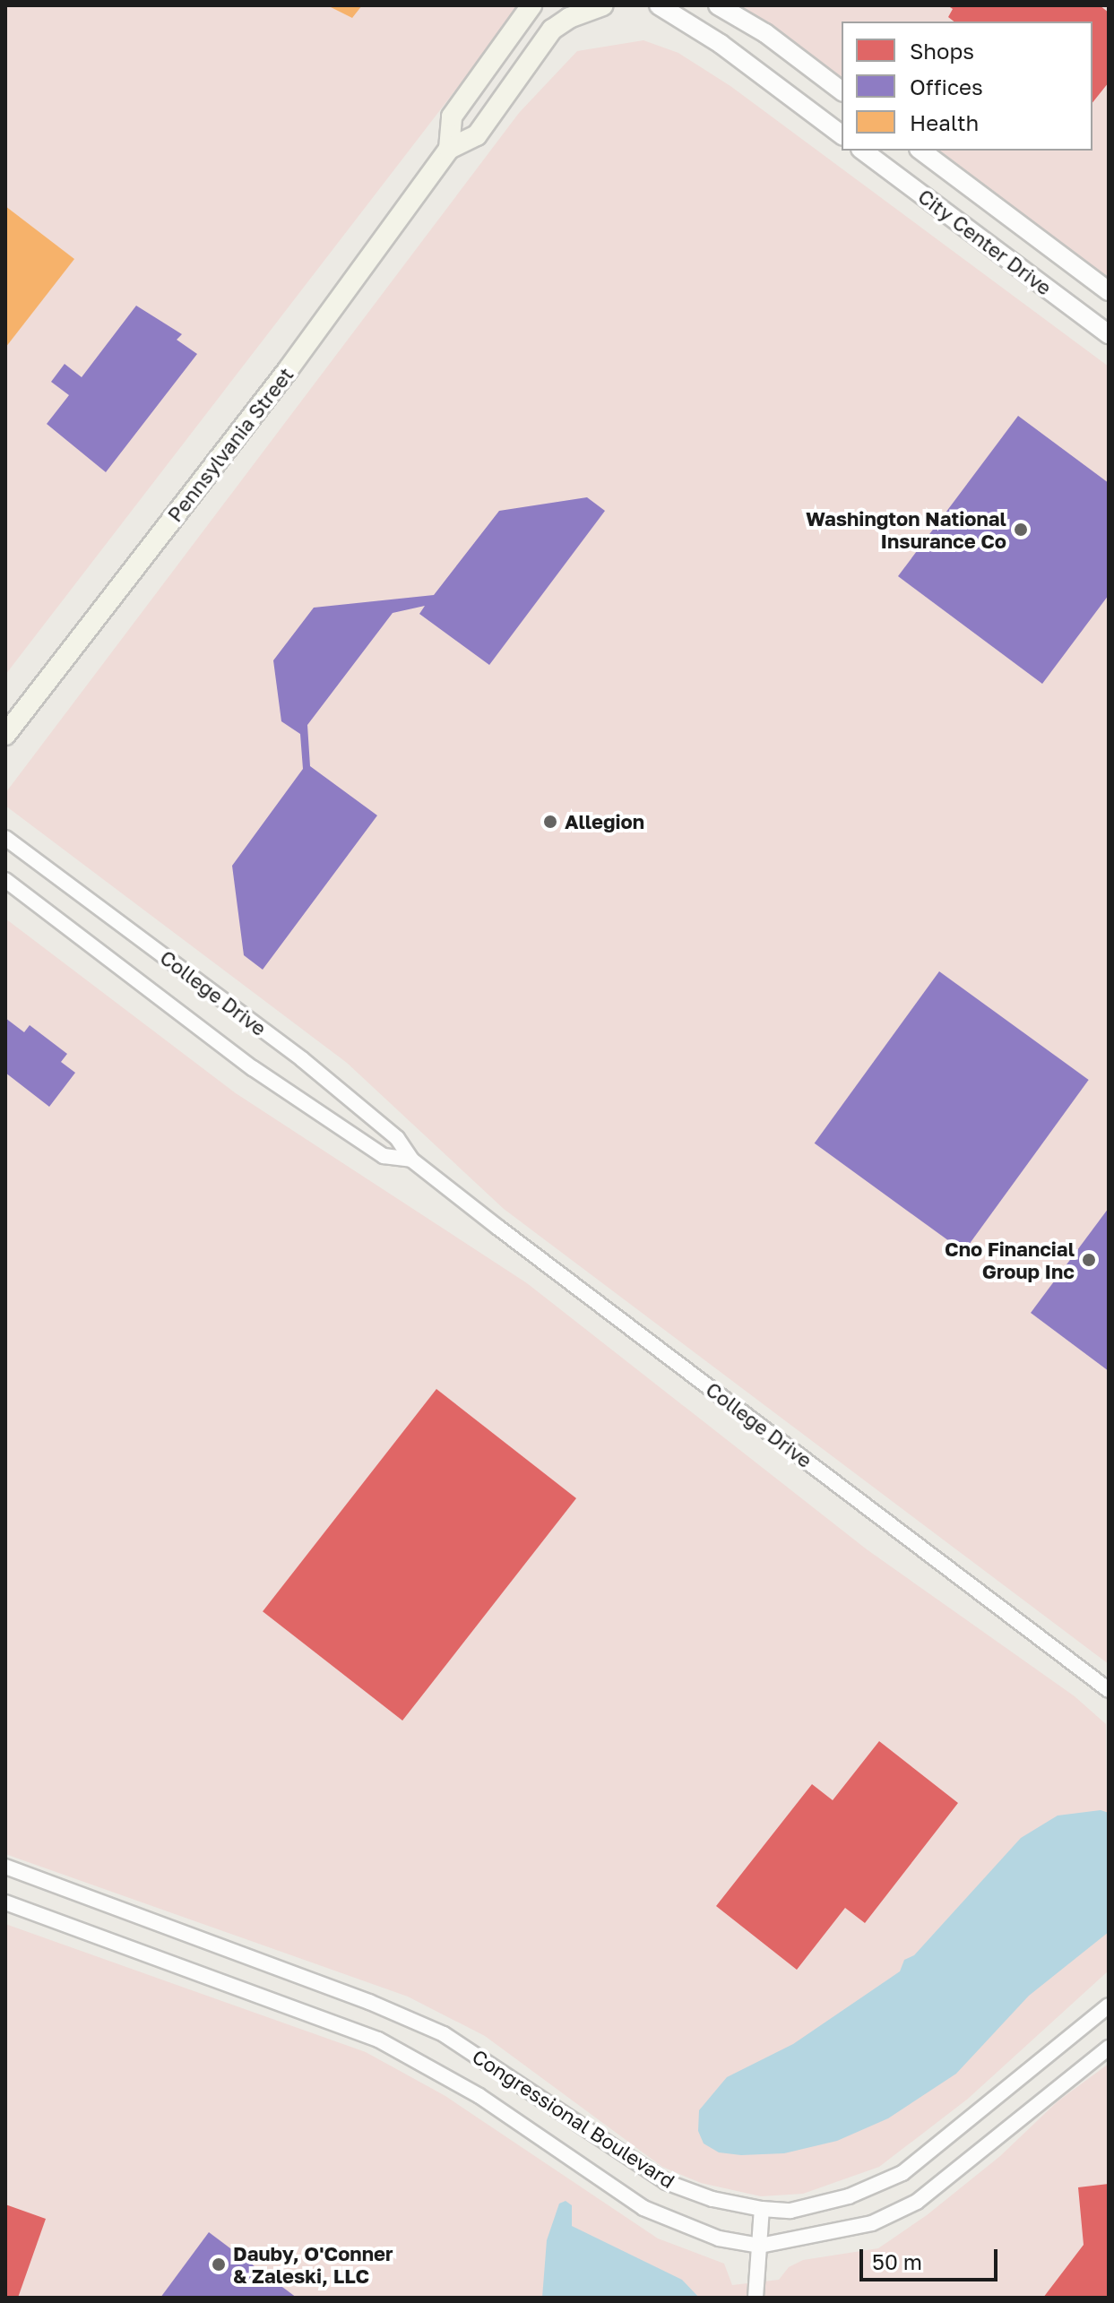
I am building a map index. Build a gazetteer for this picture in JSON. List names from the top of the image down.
{
  "streets": {
    "main road": ["Pennsylvania Street"],
    "street": ["City Center Drive", "College Drive", "Congressional Boulevard"]
  },
  "places": [
    "Washington National Insurance Co",
    "Allegion",
    "Cno Financial Group Inc",
    "Dauby, O'Conner & Zaleski, LLC"
  ],
  "legend": ["Shops", "Offices", "Health"],
  "scale_bar": "50 m"
}
